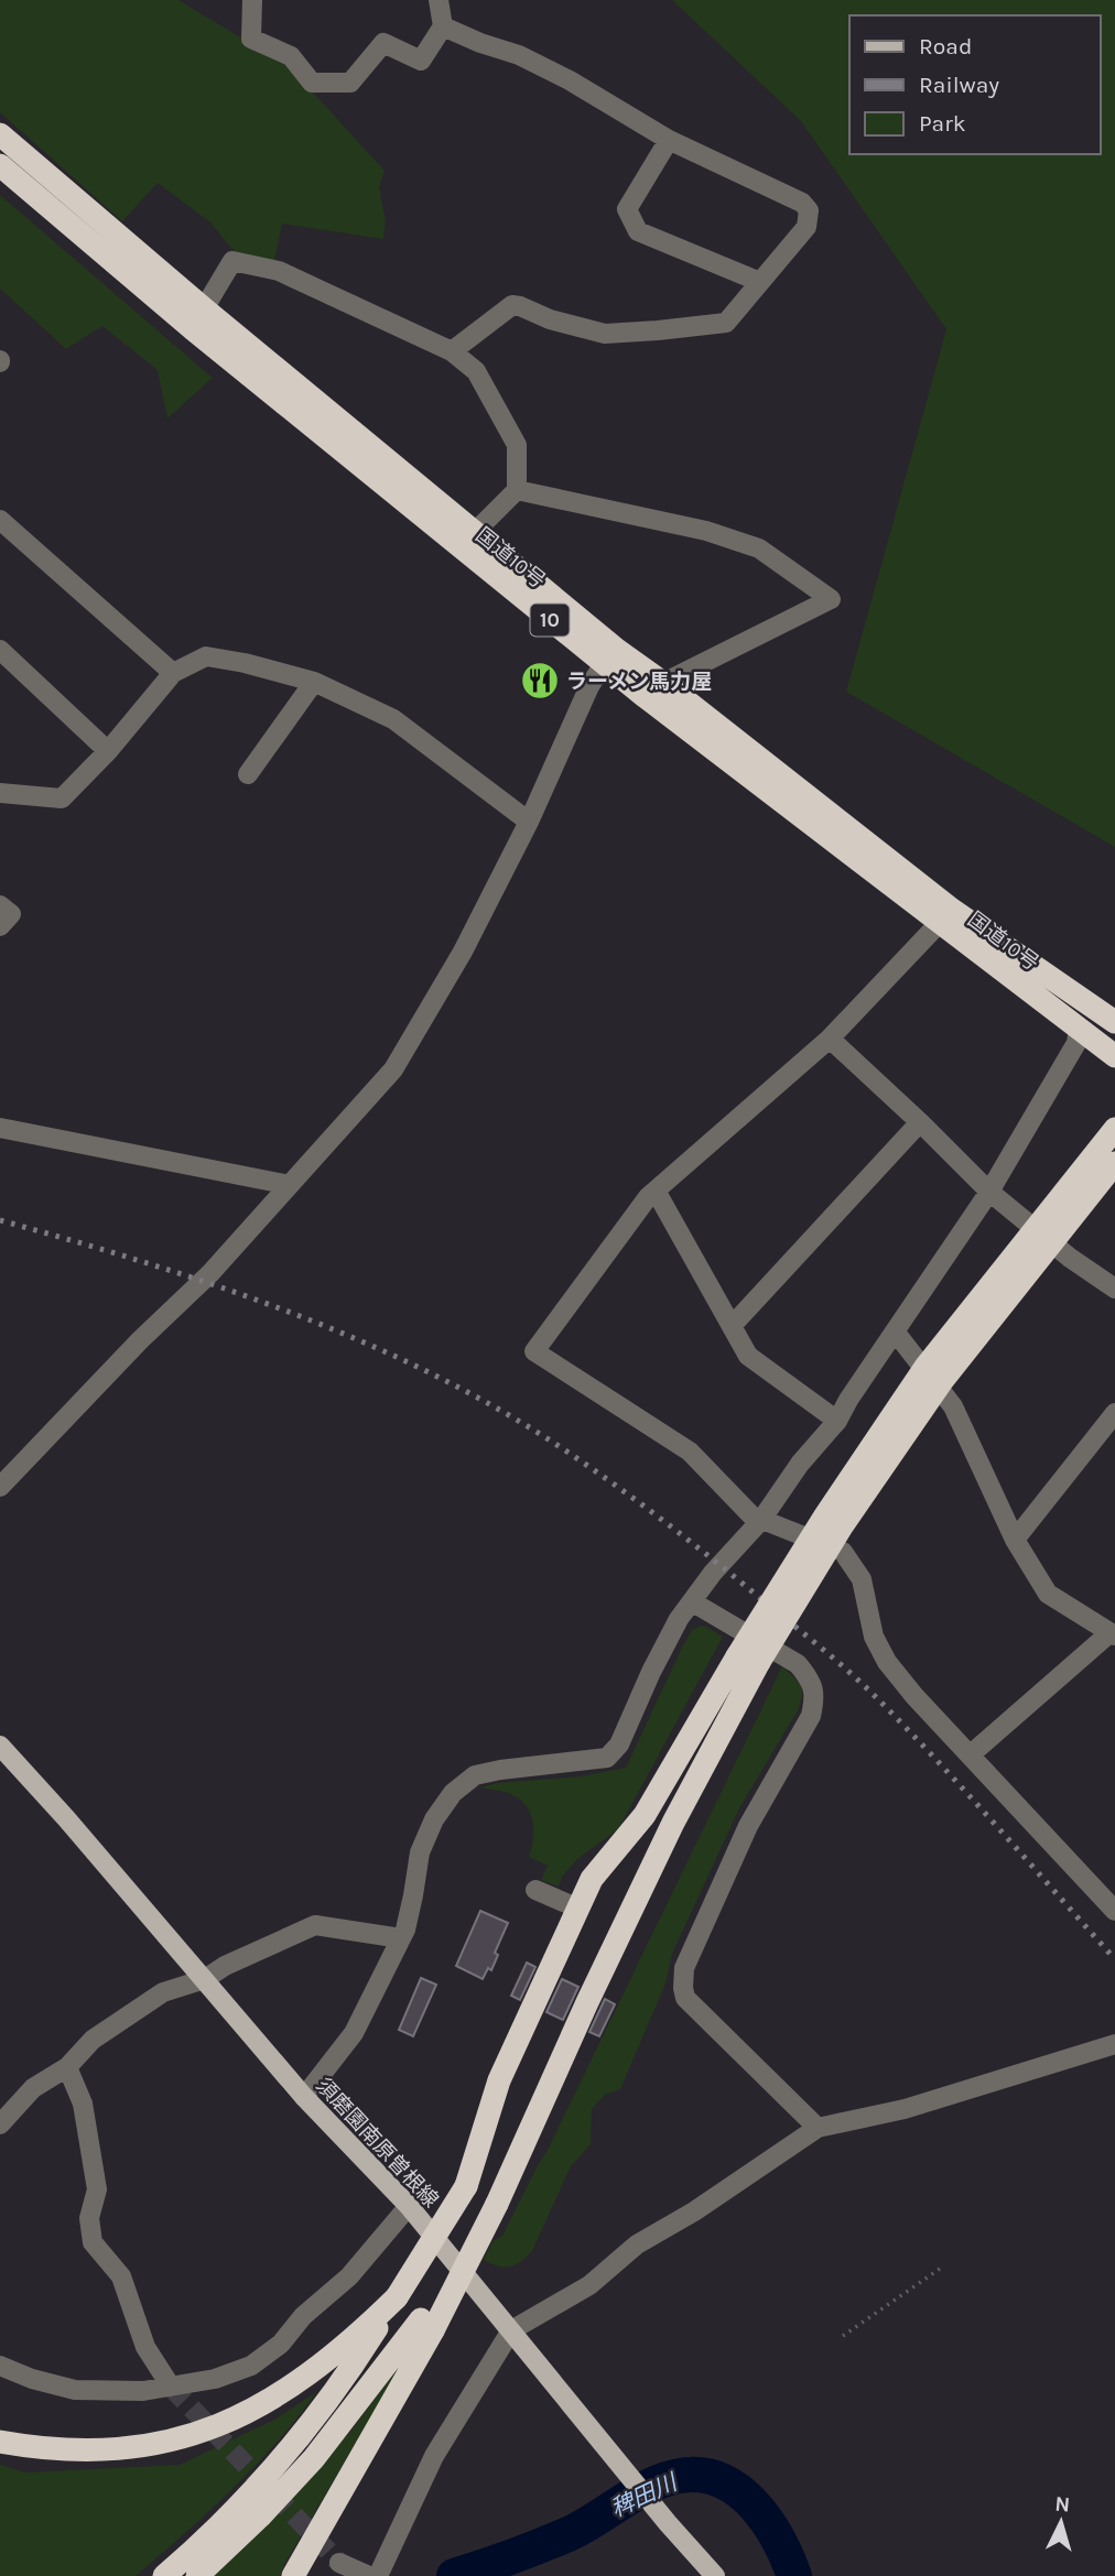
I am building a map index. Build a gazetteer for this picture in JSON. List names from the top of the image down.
{
  "streets": {
    "highway": ["国道10号", "10"],
    "main road": ["須磨園南原曽根線"]
  },
  "water": ["稗田川"],
  "places": {
    "restaurant": ["ラーメン馬力屋"]
  },
  "legend": ["Road", "Railway", "Park"],
  "north": "top"
}
